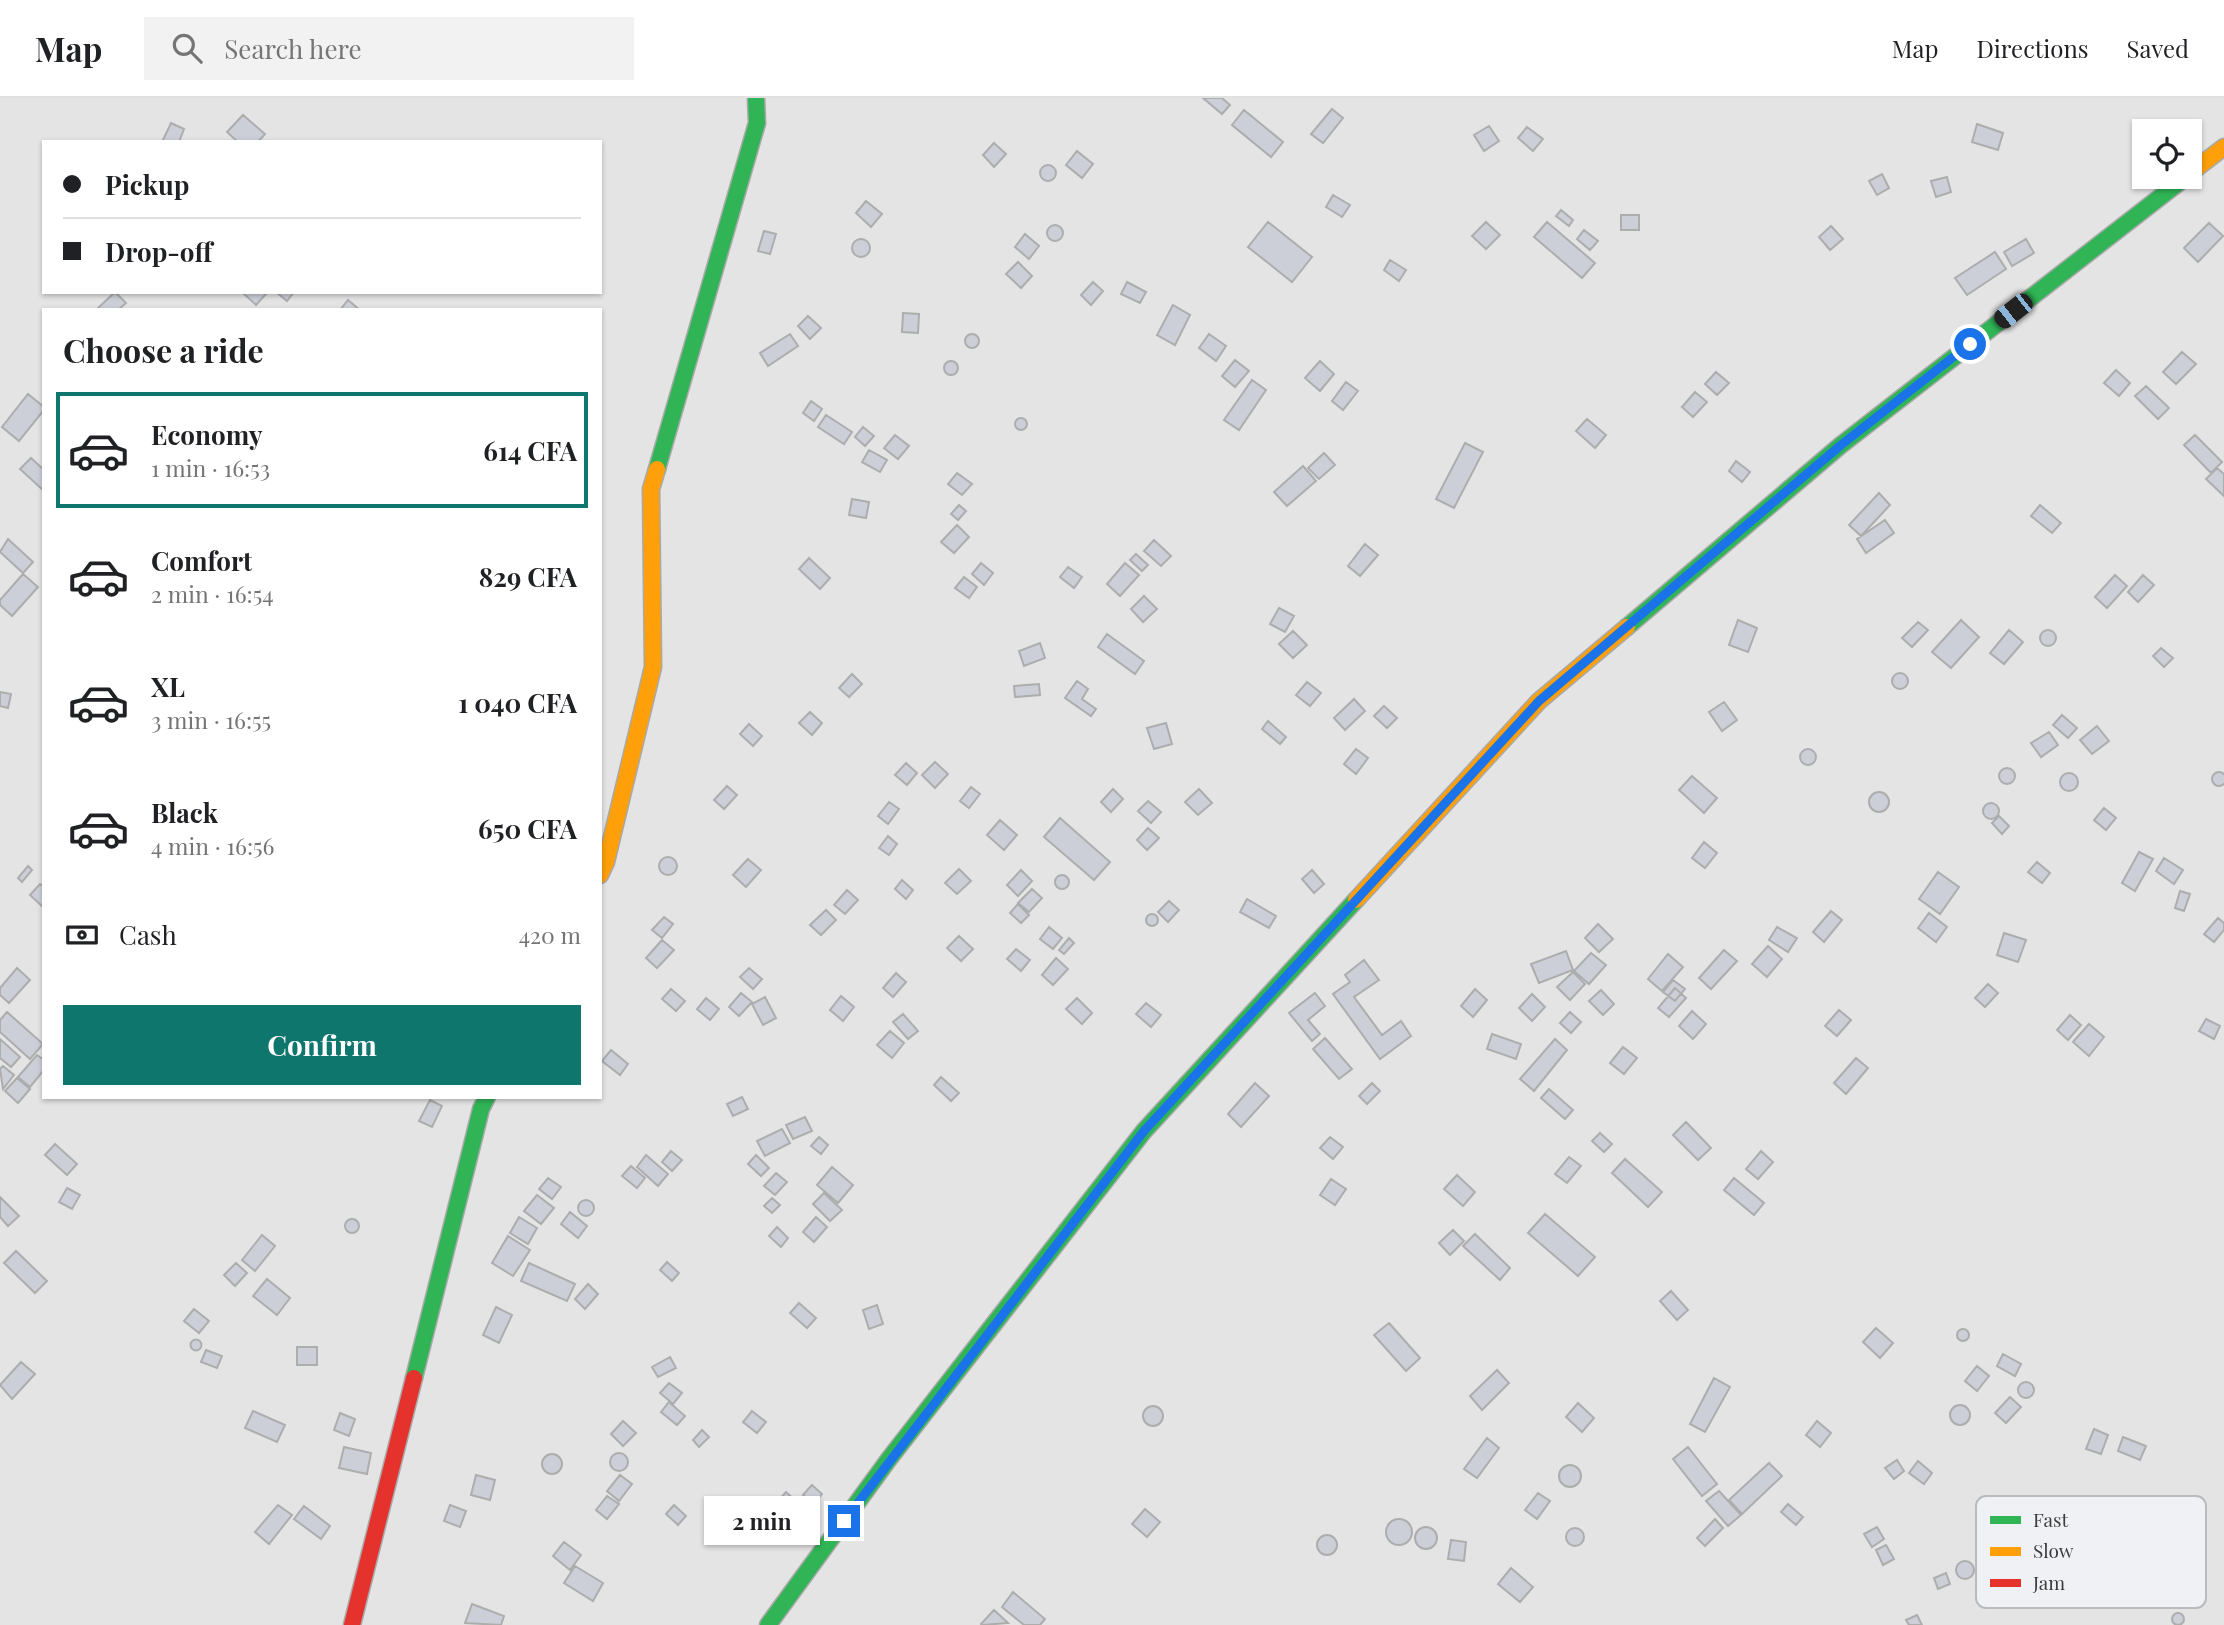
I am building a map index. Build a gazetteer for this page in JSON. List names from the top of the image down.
{
  "legend": ["Fast", "Slow", "Jam"],
  "page": {
    "header": "Map",
    "search": "Search here",
    "nav": ["Map", "Directions", "Saved"],
    "banner": ["Pickup", "Drop-off"],
    "heading": "Choose a ride",
    "list": [
      {
        "name": "Economy",
        "note": "1 min · 16:53",
        "value": "614 CFA"
      },
      {
        "name": "Comfort",
        "note": "2 min · 16:54",
        "value": "829 CFA"
      },
      {
        "name": "XL",
        "note": "3 min · 16:55",
        "value": "1 040 CFA"
      },
      {
        "name": "Black",
        "note": "4 min · 16:56",
        "value": "650 CFA"
      }
    ],
    "pay": ["Cash", "420 m"],
    "buttons": "Confirm",
    "bubble": "2 min"
  }
}
